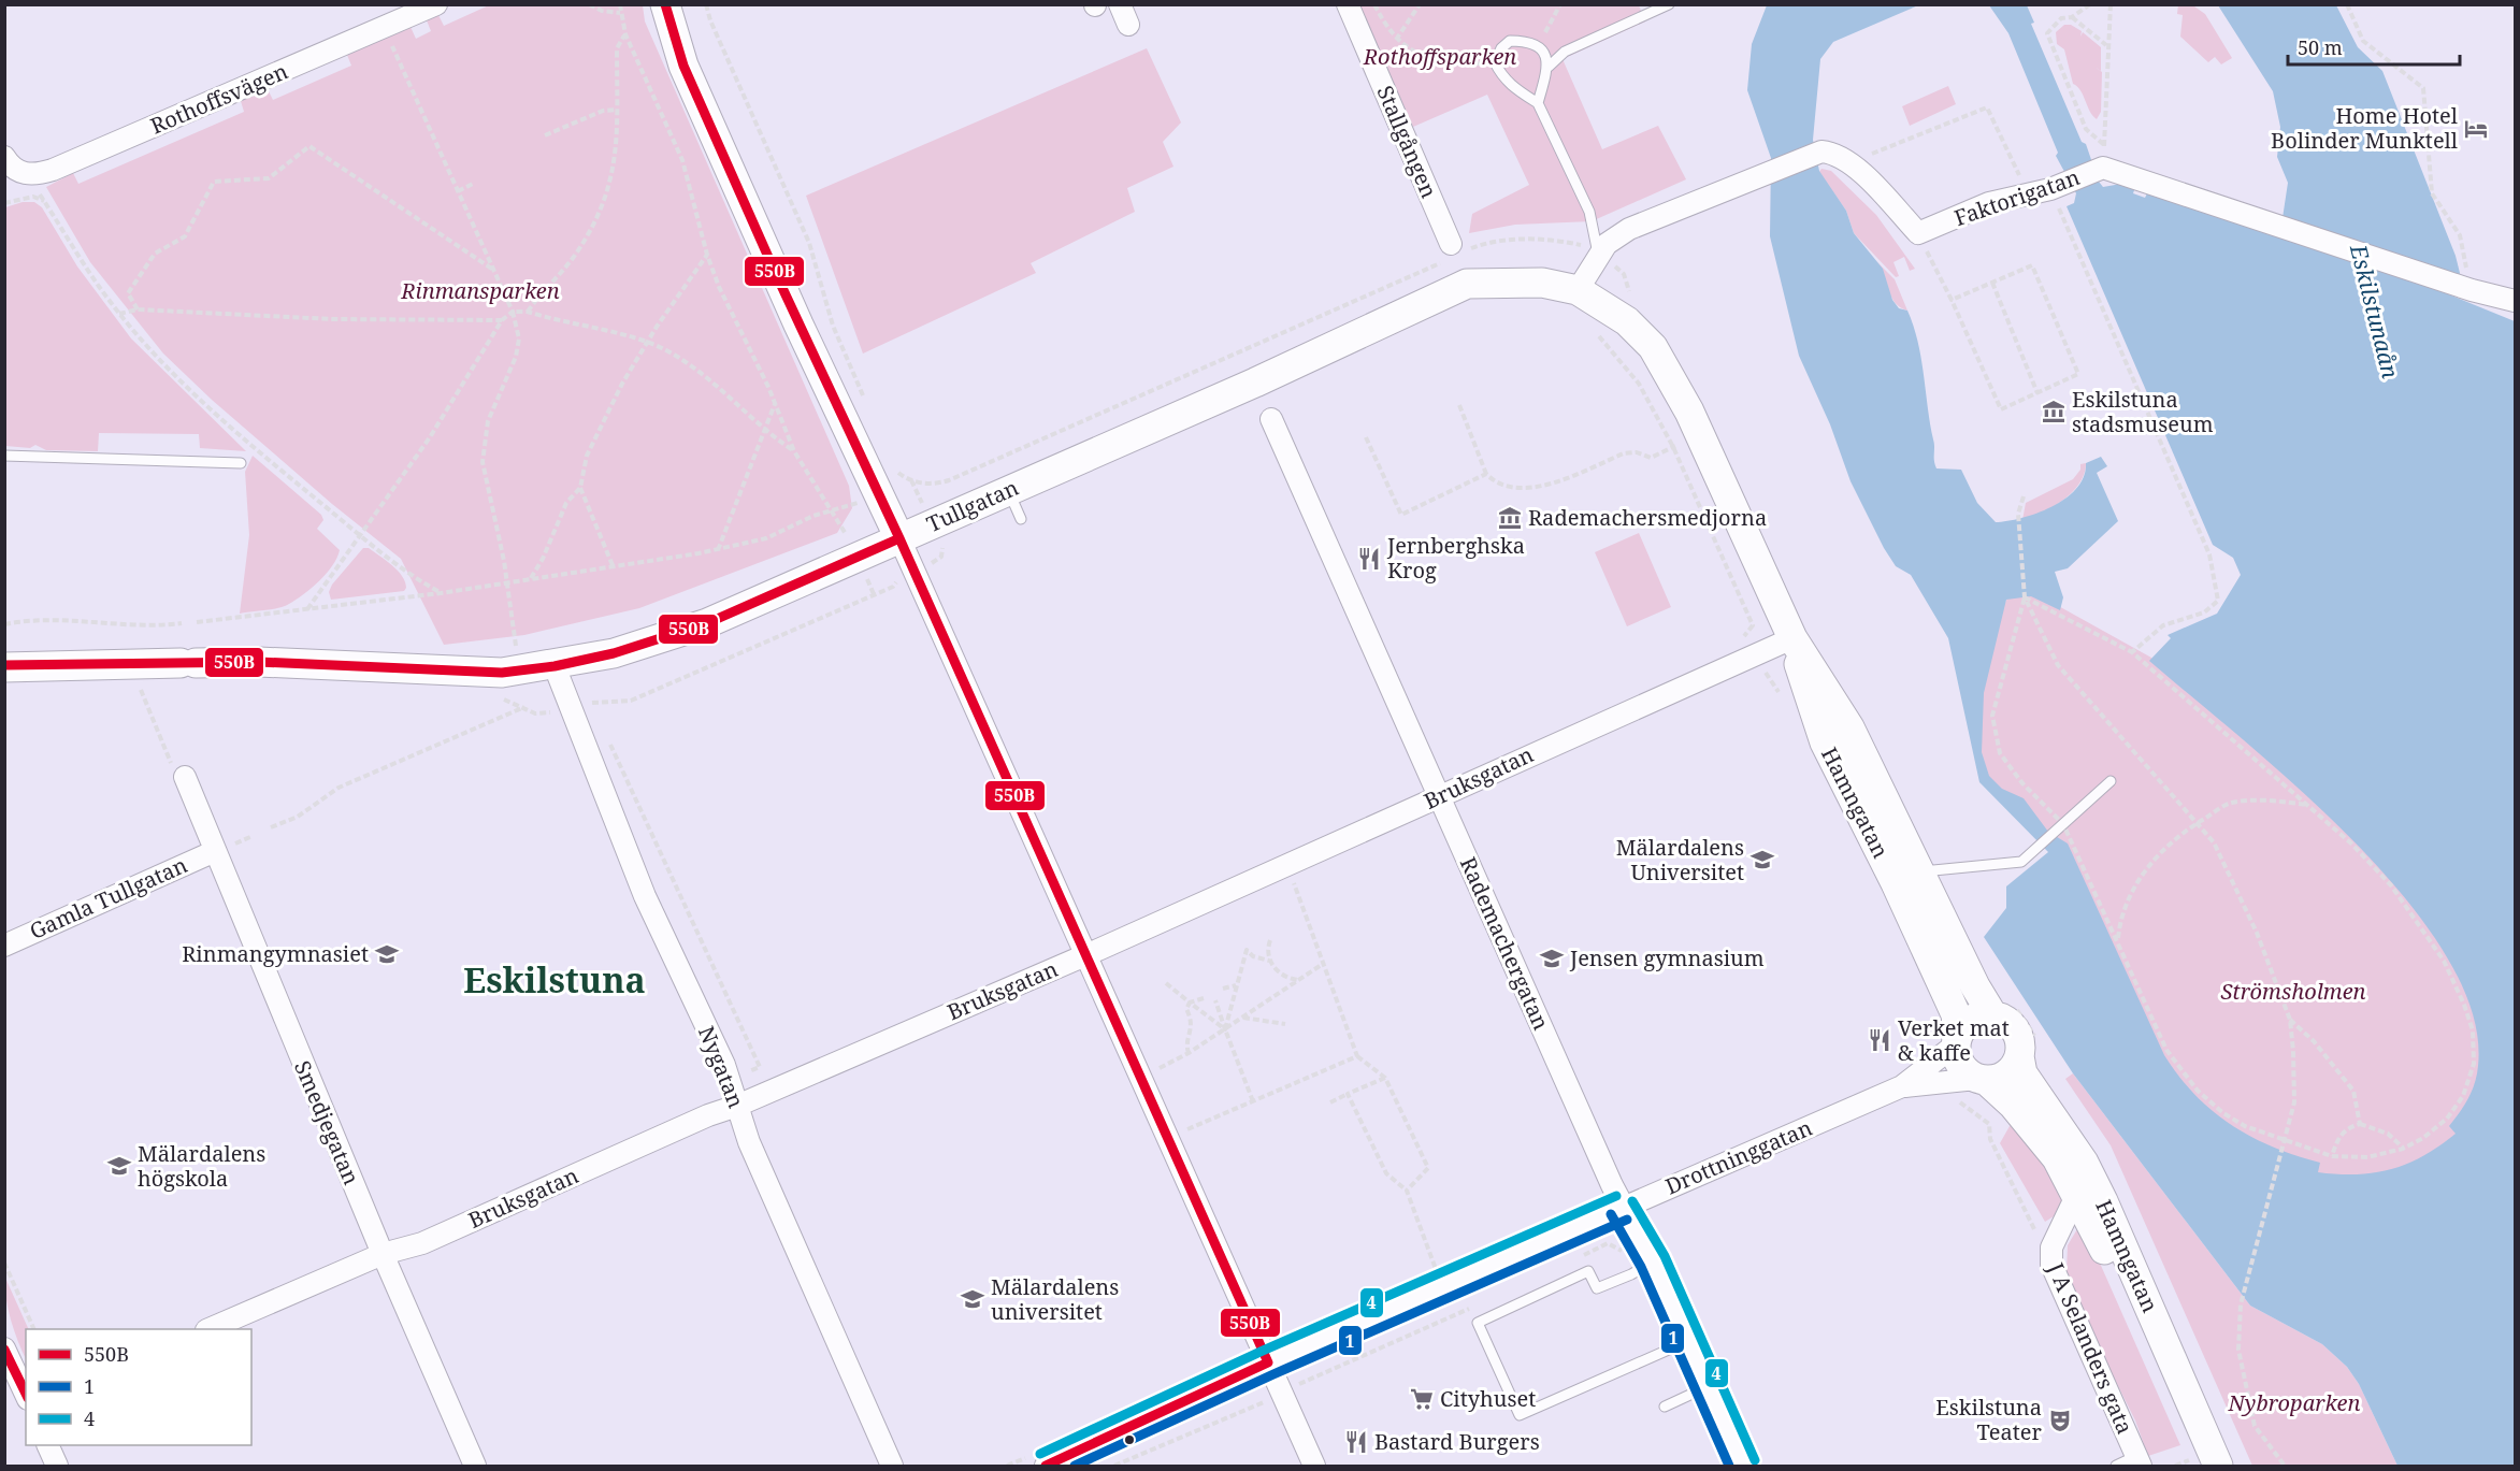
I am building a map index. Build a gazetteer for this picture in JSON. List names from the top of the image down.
{
  "streets": {
    "street": [
      "Rothoffsvägen",
      "Stallgången",
      "Faktorigatan",
      "Tullgatan",
      "Bruksgatan",
      "Hamngatan",
      "Gamla Tullgatan",
      "Rademachergatan",
      "Nygatan",
      "Smedjegatan",
      "Drottninggatan",
      "J A Selanders gata"
    ]
  },
  "crossings": [
    ["Tullgatan", "Hamngatan"],
    ["Tullgatan", "Nygatan"],
    ["Bruksgatan", "Hamngatan"],
    ["Bruksgatan", "Rademachergatan"],
    ["Bruksgatan", "Nygatan"],
    ["Bruksgatan", "Smedjegatan"],
    ["Hamngatan", "Drottninggatan"],
    ["Hamngatan", "J A Selanders gata"],
    ["Gamla Tullgatan", "Smedjegatan"],
    ["Rademachergatan", "Drottninggatan"]
  ],
  "districts": ["Eskilstuna"],
  "water": ["Eskilstunaån"],
  "parks": [
    "Rothoffsparken",
    "Rinmansparken",
    "Strömsholmen",
    "Nybroparken"
  ],
  "places": {
    "hotel": ["Home Hotel Bolinder Munktell"],
    "museum": ["Eskilstuna stadsmuseum", "Rademachersmedjorna"],
    "restaurant": ["Jernberghska Krog", "Verket mat & kaffe", "Bastard Burgers"],
    "school or university": [
      "Mälardalens Universitet",
      "Rinmangymnasiet",
      "Jensen gymnasium",
      "Mälardalens högskola",
      "Mälardalens universitet"
    ],
    "supermarket": ["Cityhuset"],
    "theatre": ["Eskilstuna Teater"]
  },
  "lines": ["transit line 550B", "transit line 4", "transit line 1"],
  "legend": ["550B", "1", "4"],
  "scale_bar": "50 m"
}
